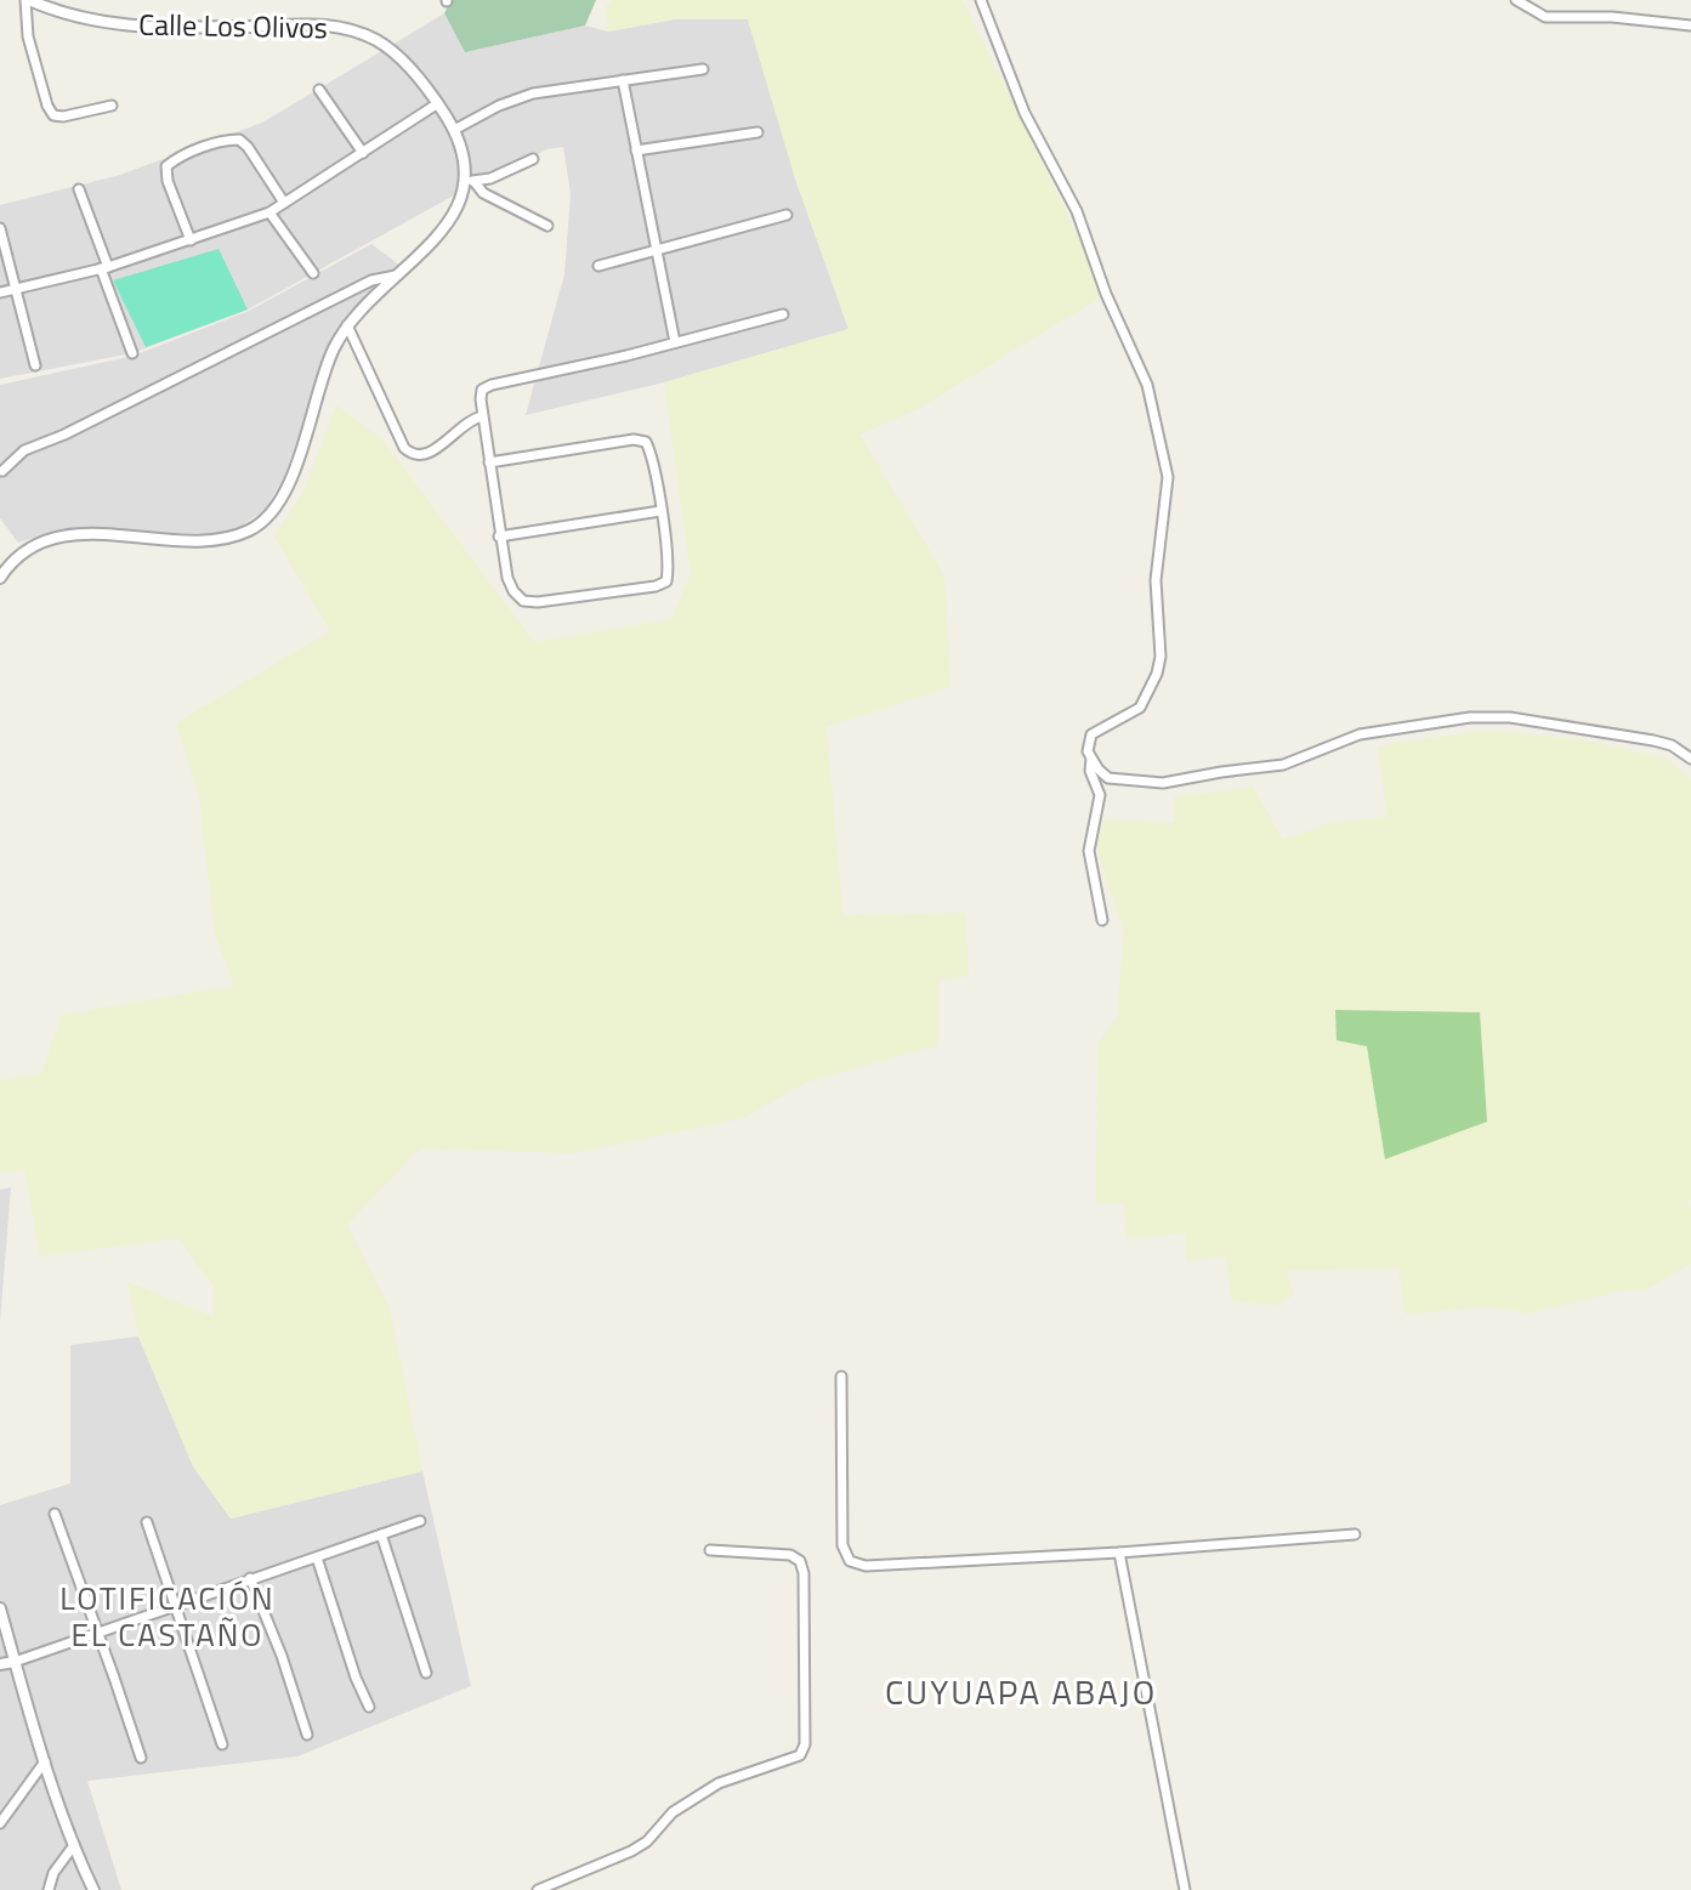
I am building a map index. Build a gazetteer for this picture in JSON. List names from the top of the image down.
{
  "streets": {
    "street": ["Calle Los Olivos"]
  },
  "districts": ["LOTIFICACIÓN EL CASTAÑO", "CUYUAPA ABAJO"]
}
